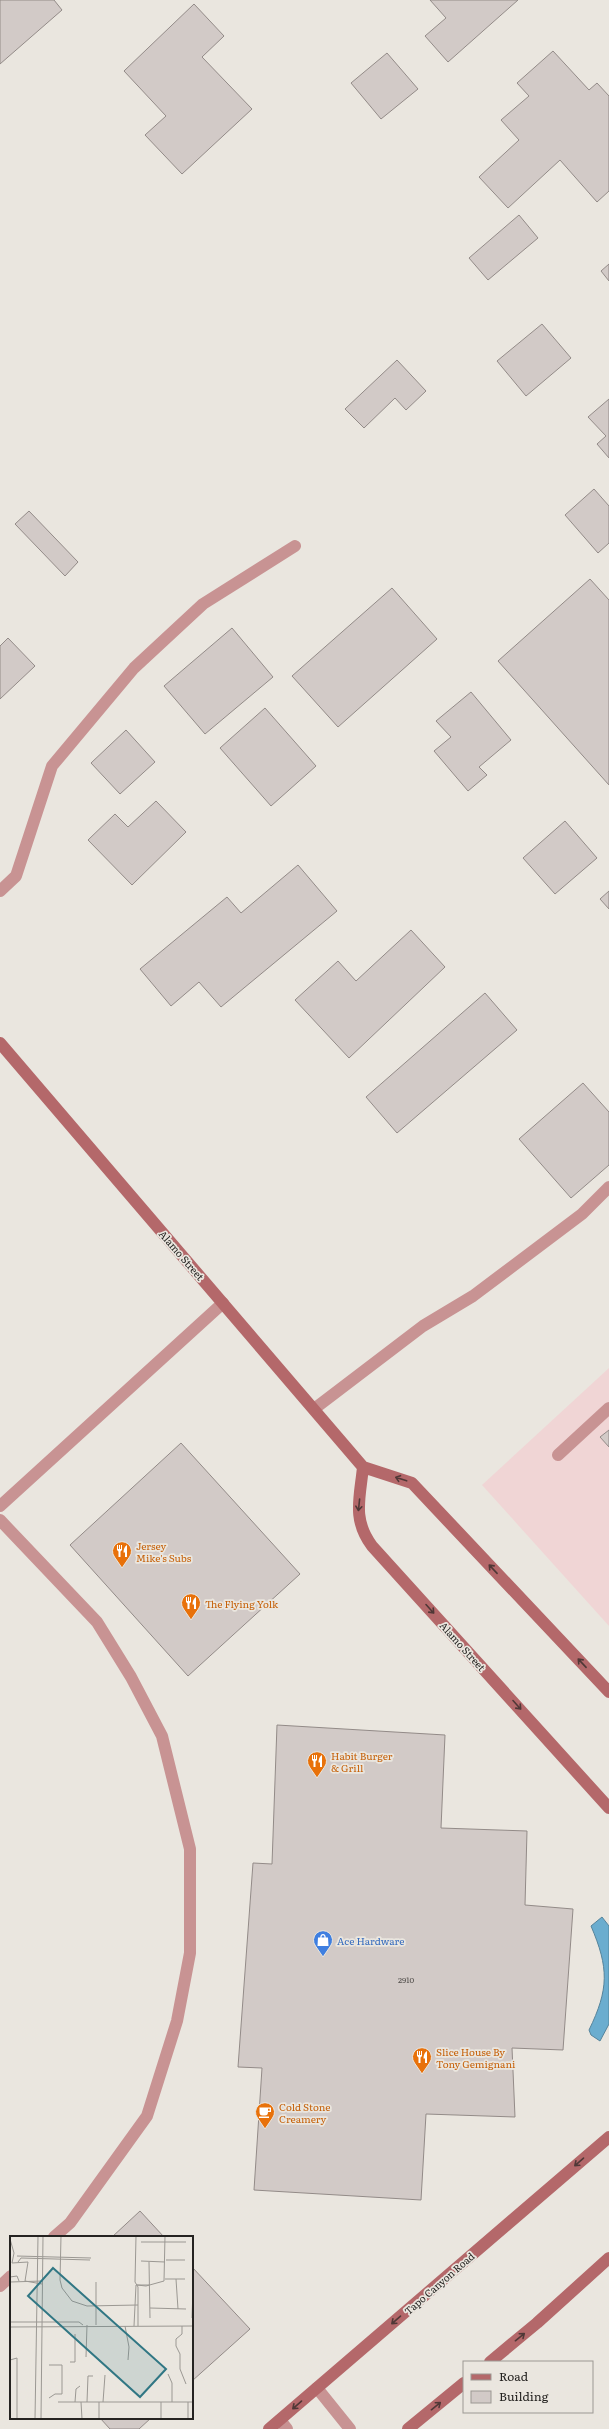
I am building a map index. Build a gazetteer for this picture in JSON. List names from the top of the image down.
{
  "streets": {
    "main road": ["Alamo Street", "Tapo Canyon Road"]
  },
  "places": {
    "restaurant": [
      "Jersey Mike's Subs",
      "The Flying Yolk",
      "Habit Burger & Grill",
      "Slice House By Tony Gemignani"
    ],
    "shop": ["Ace Hardware"],
    "cafe": ["Cold Stone Creamery"]
  },
  "house_numbers": ["2910"],
  "legend": ["Road", "Building"]
}
